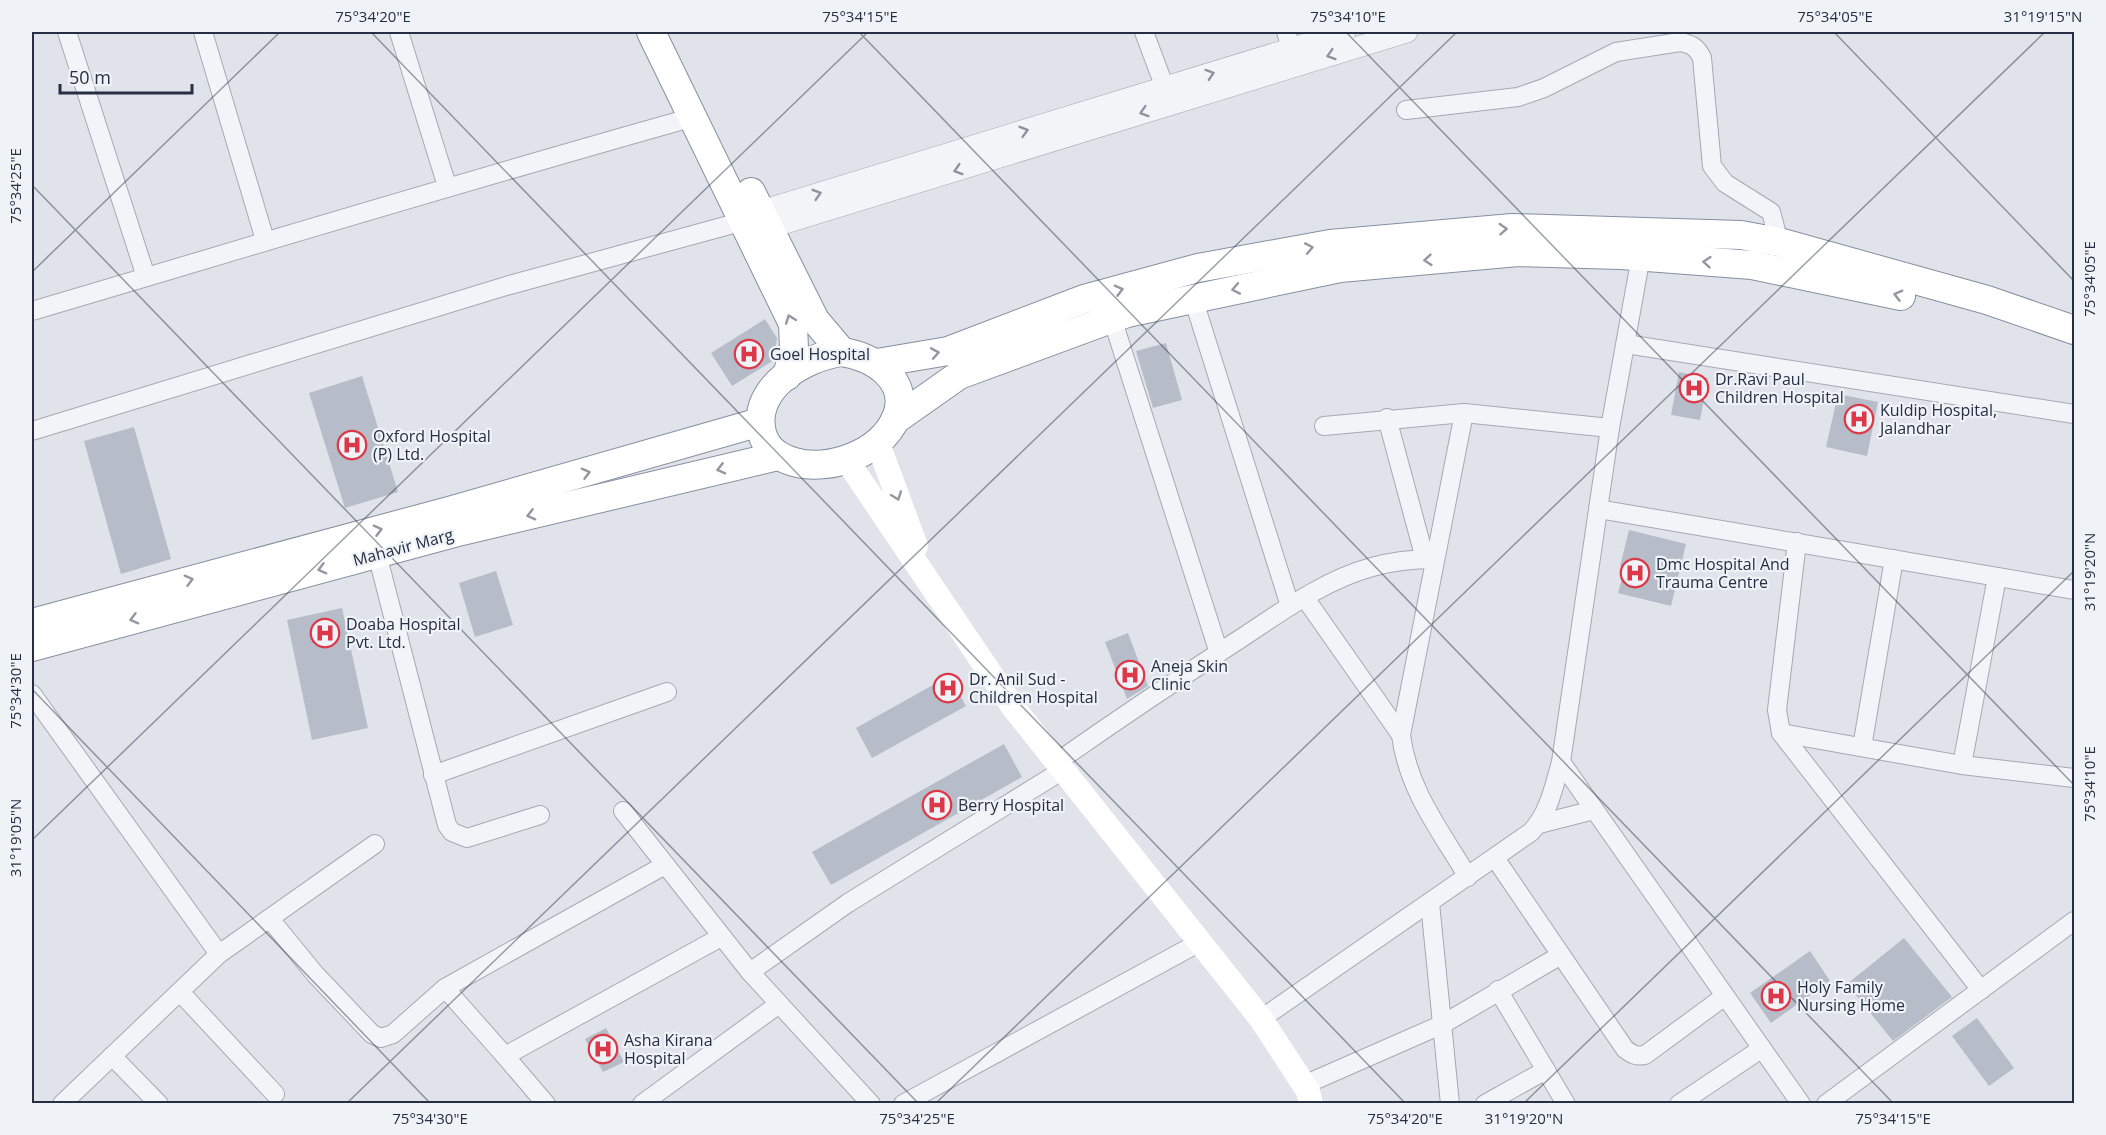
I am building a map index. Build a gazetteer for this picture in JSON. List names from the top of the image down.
{
  "streets": {
    "highway": ["Mahavir Marg"]
  },
  "places": {
    "hospital": [
      "Goel Hospital",
      "Dr.Ravi Paul Children Hospital",
      "Kuldip Hospital, Jalandhar",
      "Oxford Hospital (P) Ltd.",
      "Dmc Hospital And Trauma Centre",
      "Doaba Hospital Pvt. Ltd.",
      "Aneja Skin Clinic",
      "Dr. Anil Sud - Children Hospital",
      "Berry Hospital",
      "Holy Family Nursing Home",
      "Asha Kirana Hospital"
    ]
  },
  "scale_bar": "50 m",
  "coordinates": [
    "75°34'20\"E",
    "75°34'15\"E",
    "75°34'10\"E",
    "75°34'05\"E",
    "31°19'15\"N",
    "75°34'25\"E",
    "31°19'20\"N",
    "75°34'30\"E",
    "31°19'05\"N"
  ]
}
